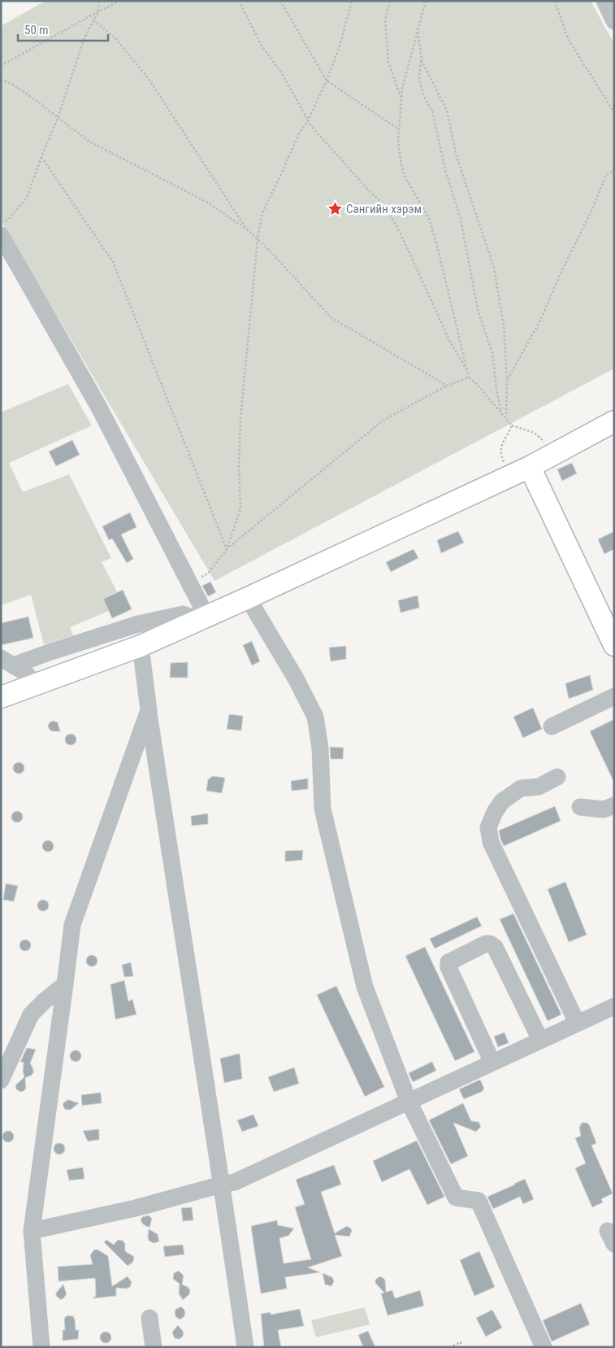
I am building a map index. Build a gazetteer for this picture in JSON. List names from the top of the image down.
{
  "places": {
    "place": ["Сангийн хэрэм"]
  },
  "scale_bar": "50 m"
}
